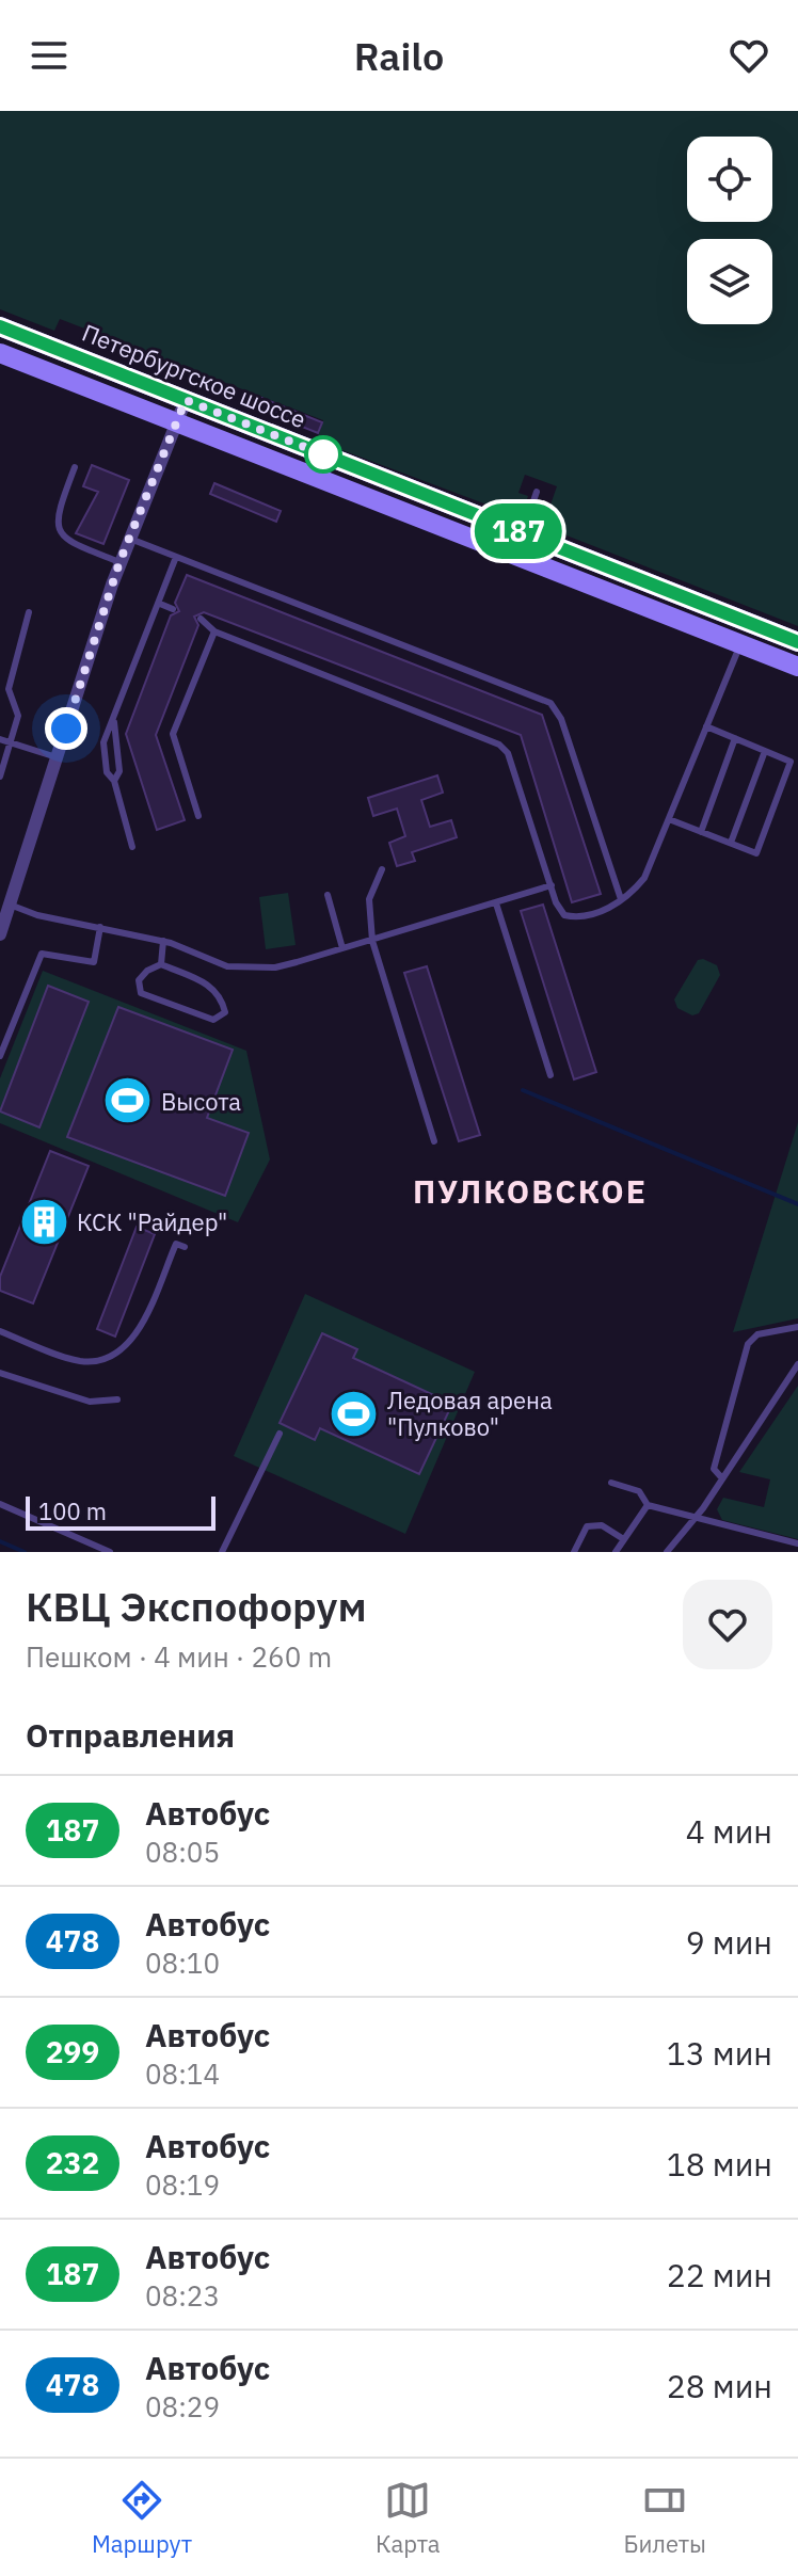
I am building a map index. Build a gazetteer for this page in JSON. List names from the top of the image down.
{
  "streets": {
    "main road": ["Петербургское шоссе"]
  },
  "districts": ["ПУЛКОВСКОЕ"],
  "places": {
    "sports": ["Высота", "Ледовая арена \"Пулково\""],
    "building": ["КСК \"Райдер\""]
  },
  "lines": ["bus line 187"],
  "scale_bar": "100 m",
  "page": {
    "header": "Railo",
    "on_map": "187",
    "scale": "100 m",
    "heading": [
      ["КВЦ Экспофорум", "Пешком · 4 мин · 260 m"],
      "Отправления"
    ],
    "list": [
      {
        "mark": "187",
        "name": "Автобус",
        "note": "08:05",
        "value": "4 мин"
      },
      {
        "mark": "478",
        "name": "Автобус",
        "note": "08:10",
        "value": "9 мин"
      },
      {
        "mark": "299",
        "name": "Автобус",
        "note": "08:14",
        "value": "13 мин"
      },
      {
        "mark": "232",
        "name": "Автобус",
        "note": "08:19",
        "value": "18 мин"
      },
      {
        "mark": "187",
        "name": "Автобус",
        "note": "08:23",
        "value": "22 мин"
      },
      {
        "mark": "478",
        "name": "Автобус",
        "note": "08:29",
        "value": "28 мин"
      }
    ],
    "tabs": ["Маршрут", "Карта", "Билеты"]
  }
}
